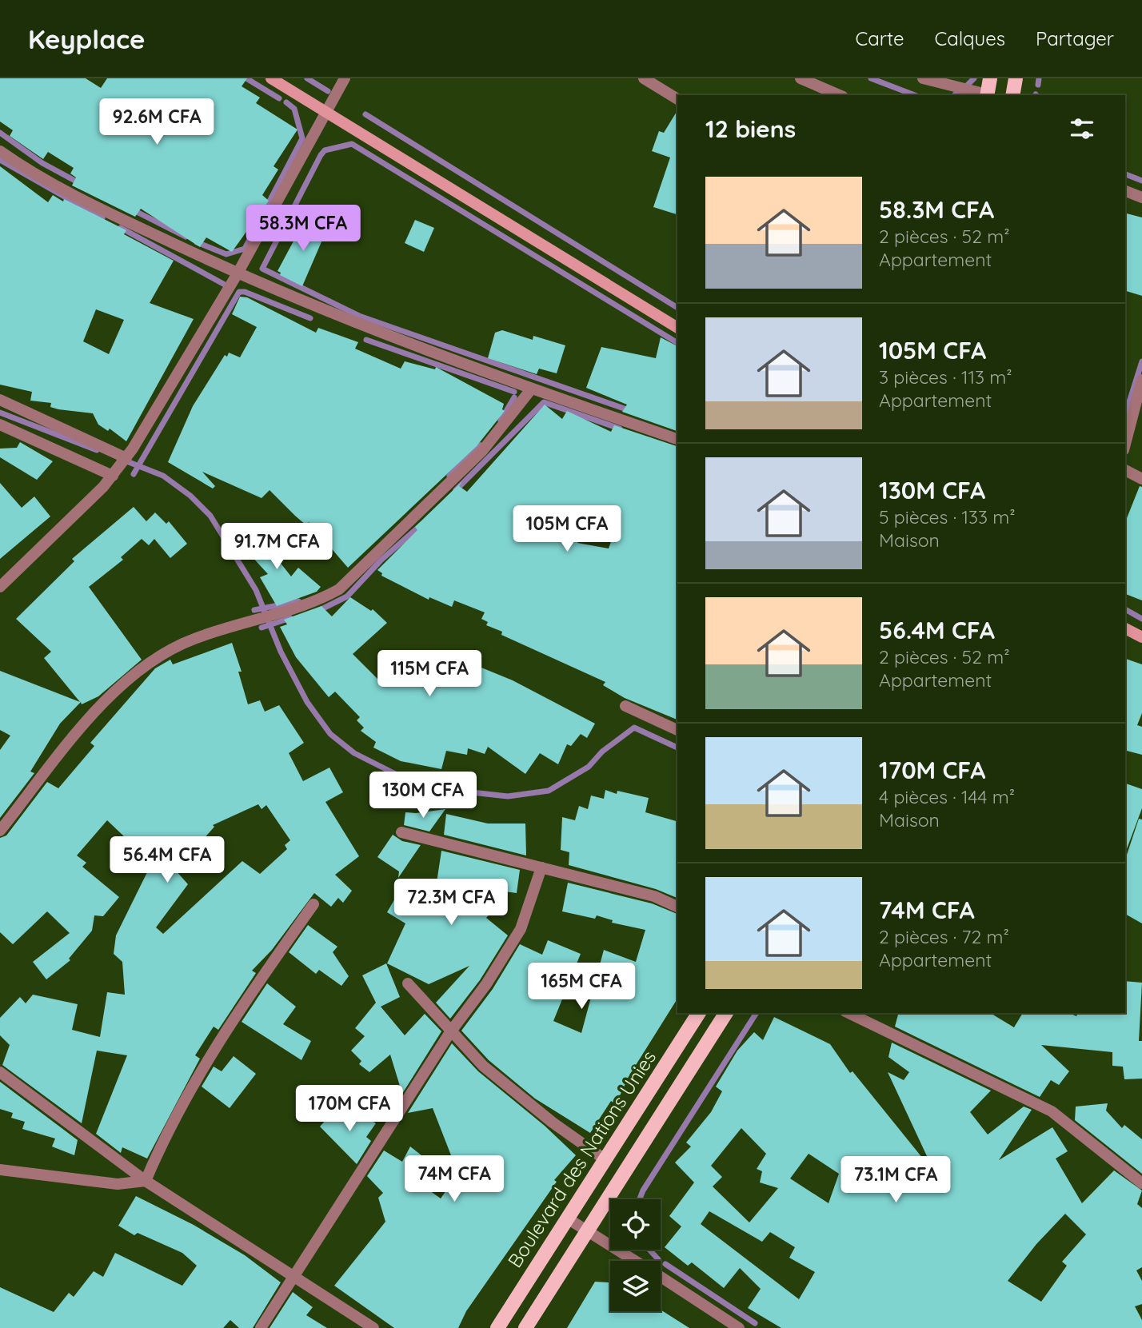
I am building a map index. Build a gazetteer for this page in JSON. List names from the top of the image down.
{
  "streets": {
    "main road": ["Boulevard des Nations Unies"]
  },
  "page": {
    "header": "Keyplace",
    "nav": ["Carte", "Calques", "Partager"],
    "heading": "12 biens",
    "price": [
      "92.6M CFA",
      "58.3M CFA",
      "105M CFA",
      "91.7M CFA",
      "115M CFA",
      "130M CFA",
      "56.4M CFA",
      "72.3M CFA",
      "165M CFA",
      "170M CFA",
      "74M CFA",
      "73.1M CFA"
    ],
    "list": [
      {
        "name": "58.3M CFA",
        "note": "2 pièces · 52 m² · Appartement"
      },
      {
        "name": "105M CFA",
        "note": "3 pièces · 113 m² · Appartement"
      },
      {
        "name": "130M CFA",
        "note": "5 pièces · 133 m² · Maison"
      },
      {
        "name": "56.4M CFA",
        "note": "2 pièces · 52 m² · Appartement"
      },
      {
        "name": "170M CFA",
        "note": "4 pièces · 144 m² · Maison"
      },
      {
        "name": "74M CFA",
        "note": "2 pièces · 72 m² · Appartement"
      }
    ]
  }
}
